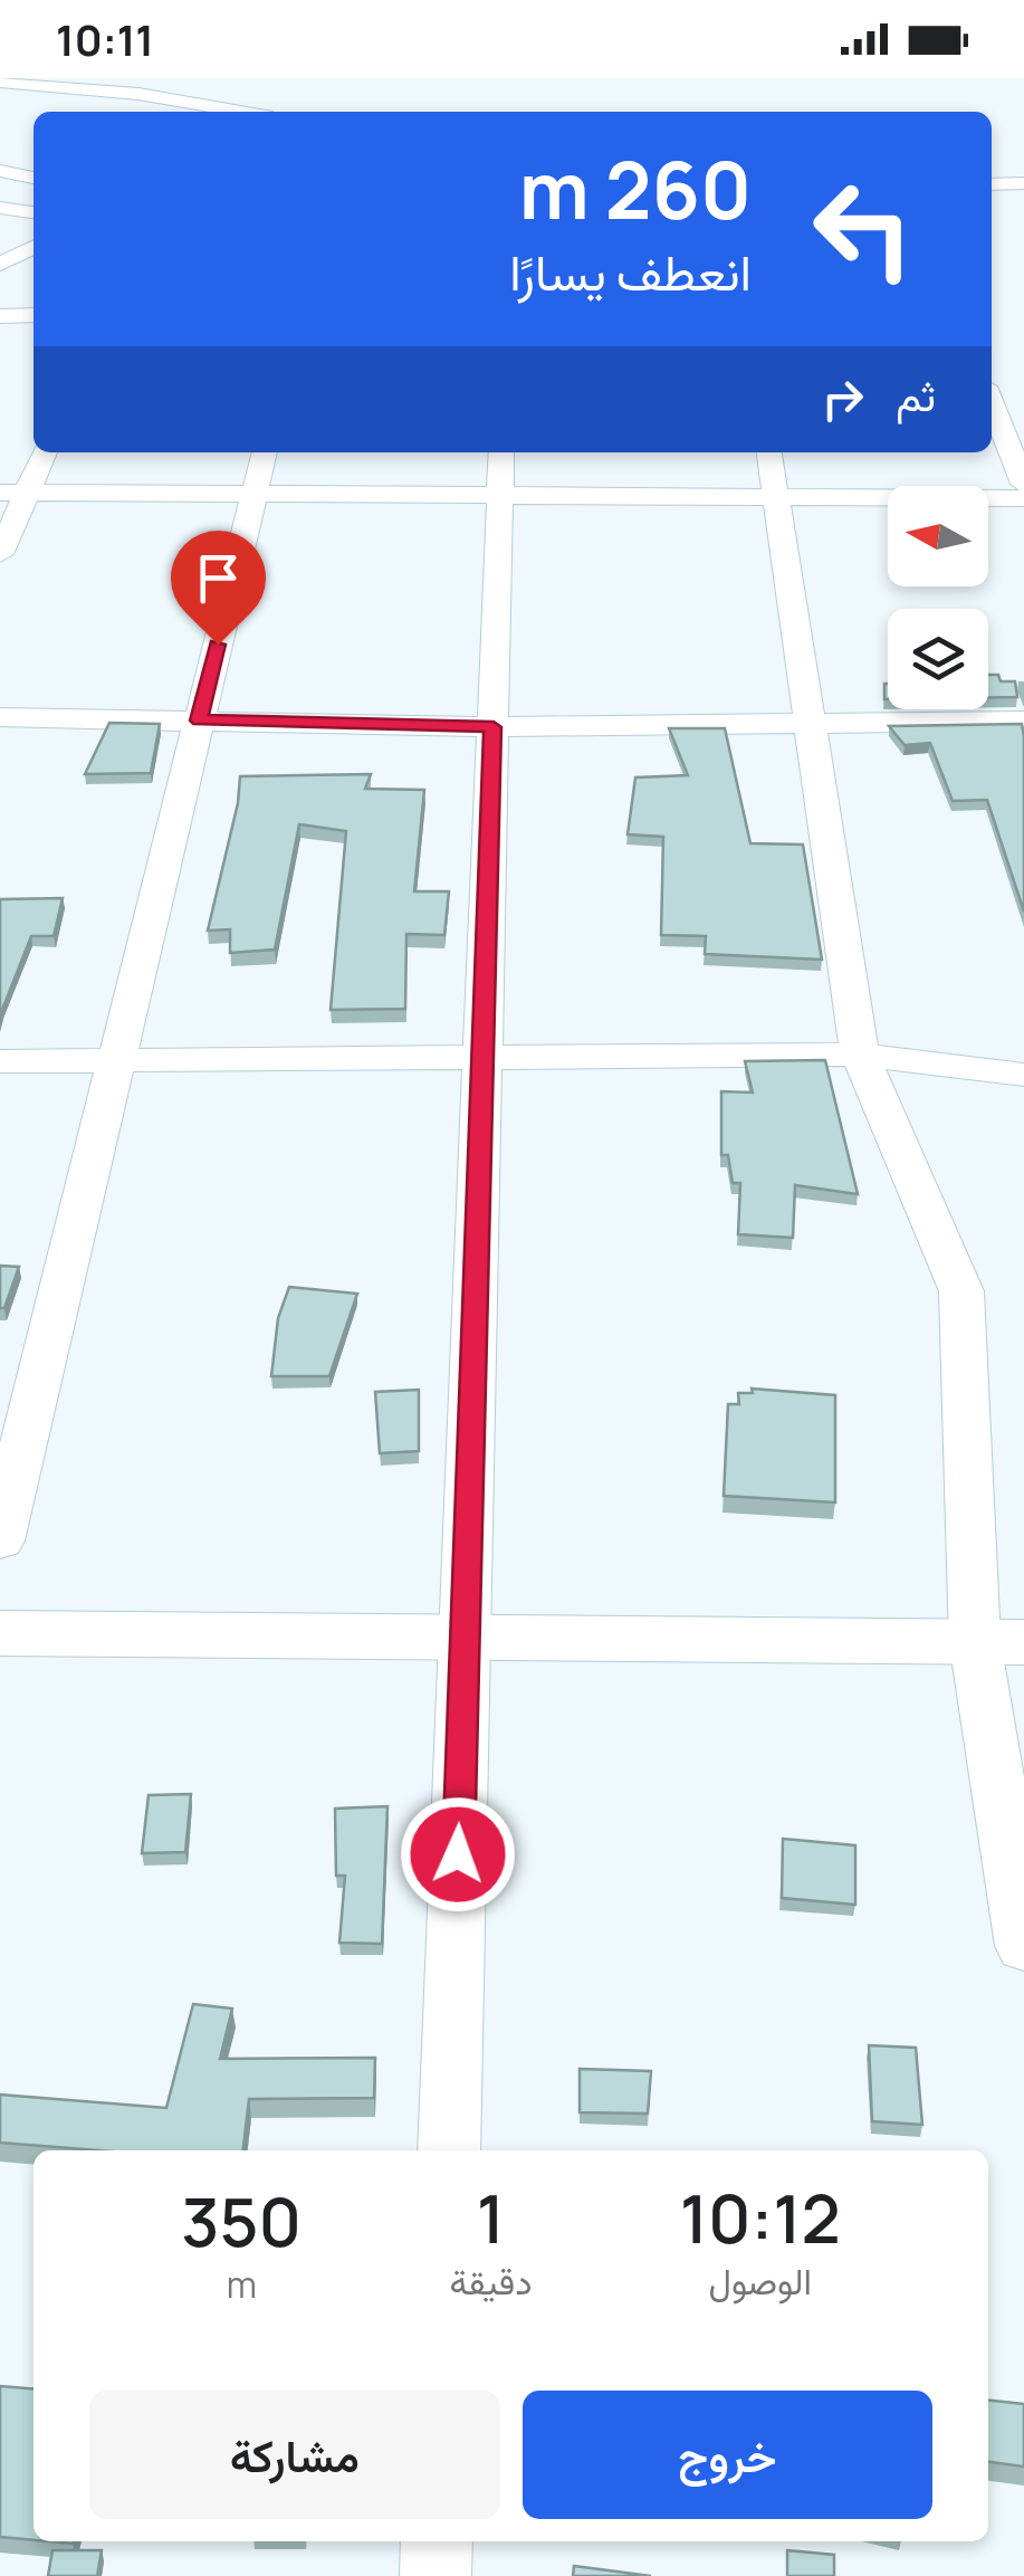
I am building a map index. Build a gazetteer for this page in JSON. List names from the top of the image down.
{
  "north": "left",
  "page": {
    "status": "10:11",
    "turn": ["260 m", "انعطف يسارًا"],
    "then": "ثم",
    "eta": [
      "10:12",
      "الوصول",
      "1",
      "دقيقة",
      "350",
      "m"
    ],
    "buttons": ["خروج", "مشاركة"]
  }
}
